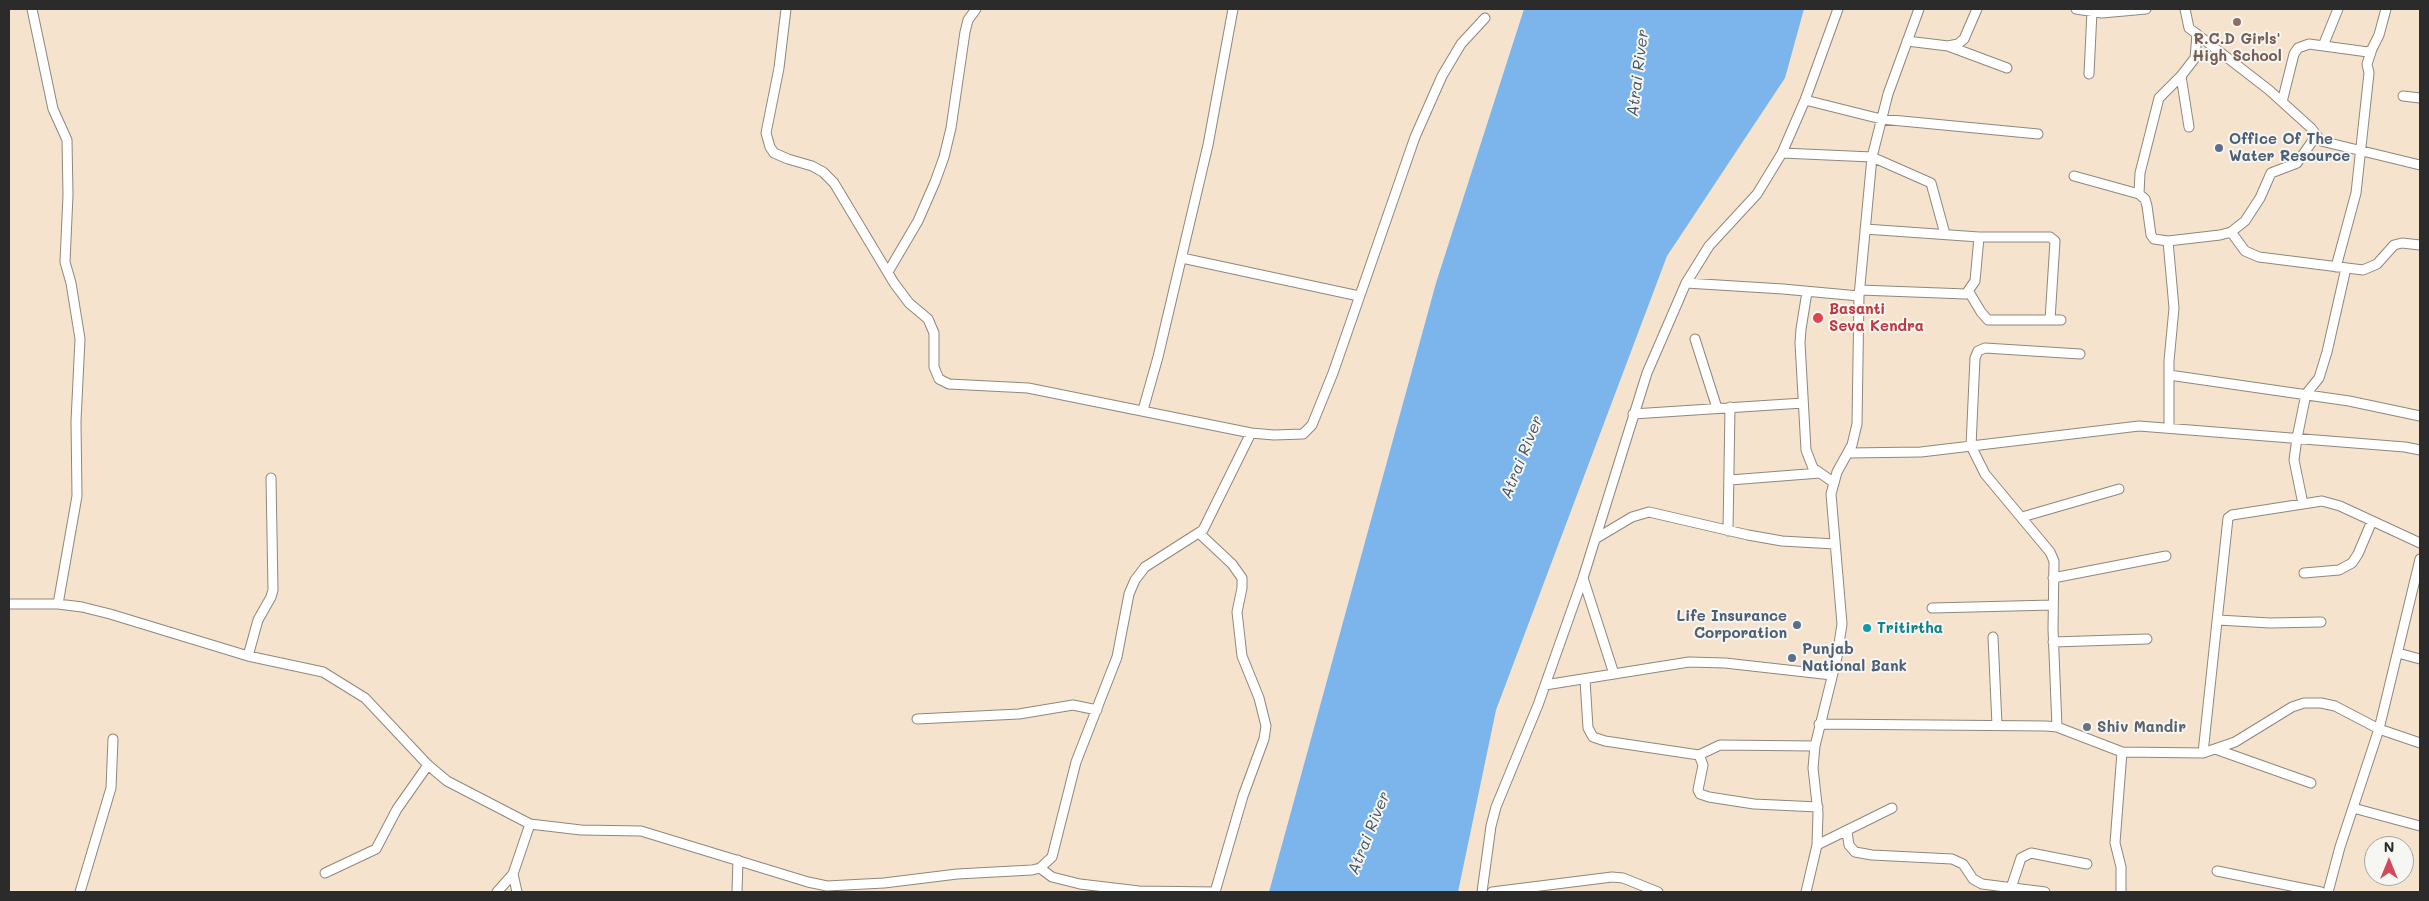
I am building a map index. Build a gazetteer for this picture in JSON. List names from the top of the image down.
{
  "water": ["Atrai River"],
  "places": [
    "R.C.D Girls' High School",
    "Office Of The Water Resource",
    "Basanti Seva Kendra",
    "Life Insurance Corporation",
    "Tritirtha",
    "Punjab National Bank",
    "Shiv Mandir"
  ],
  "north": "top"
}
